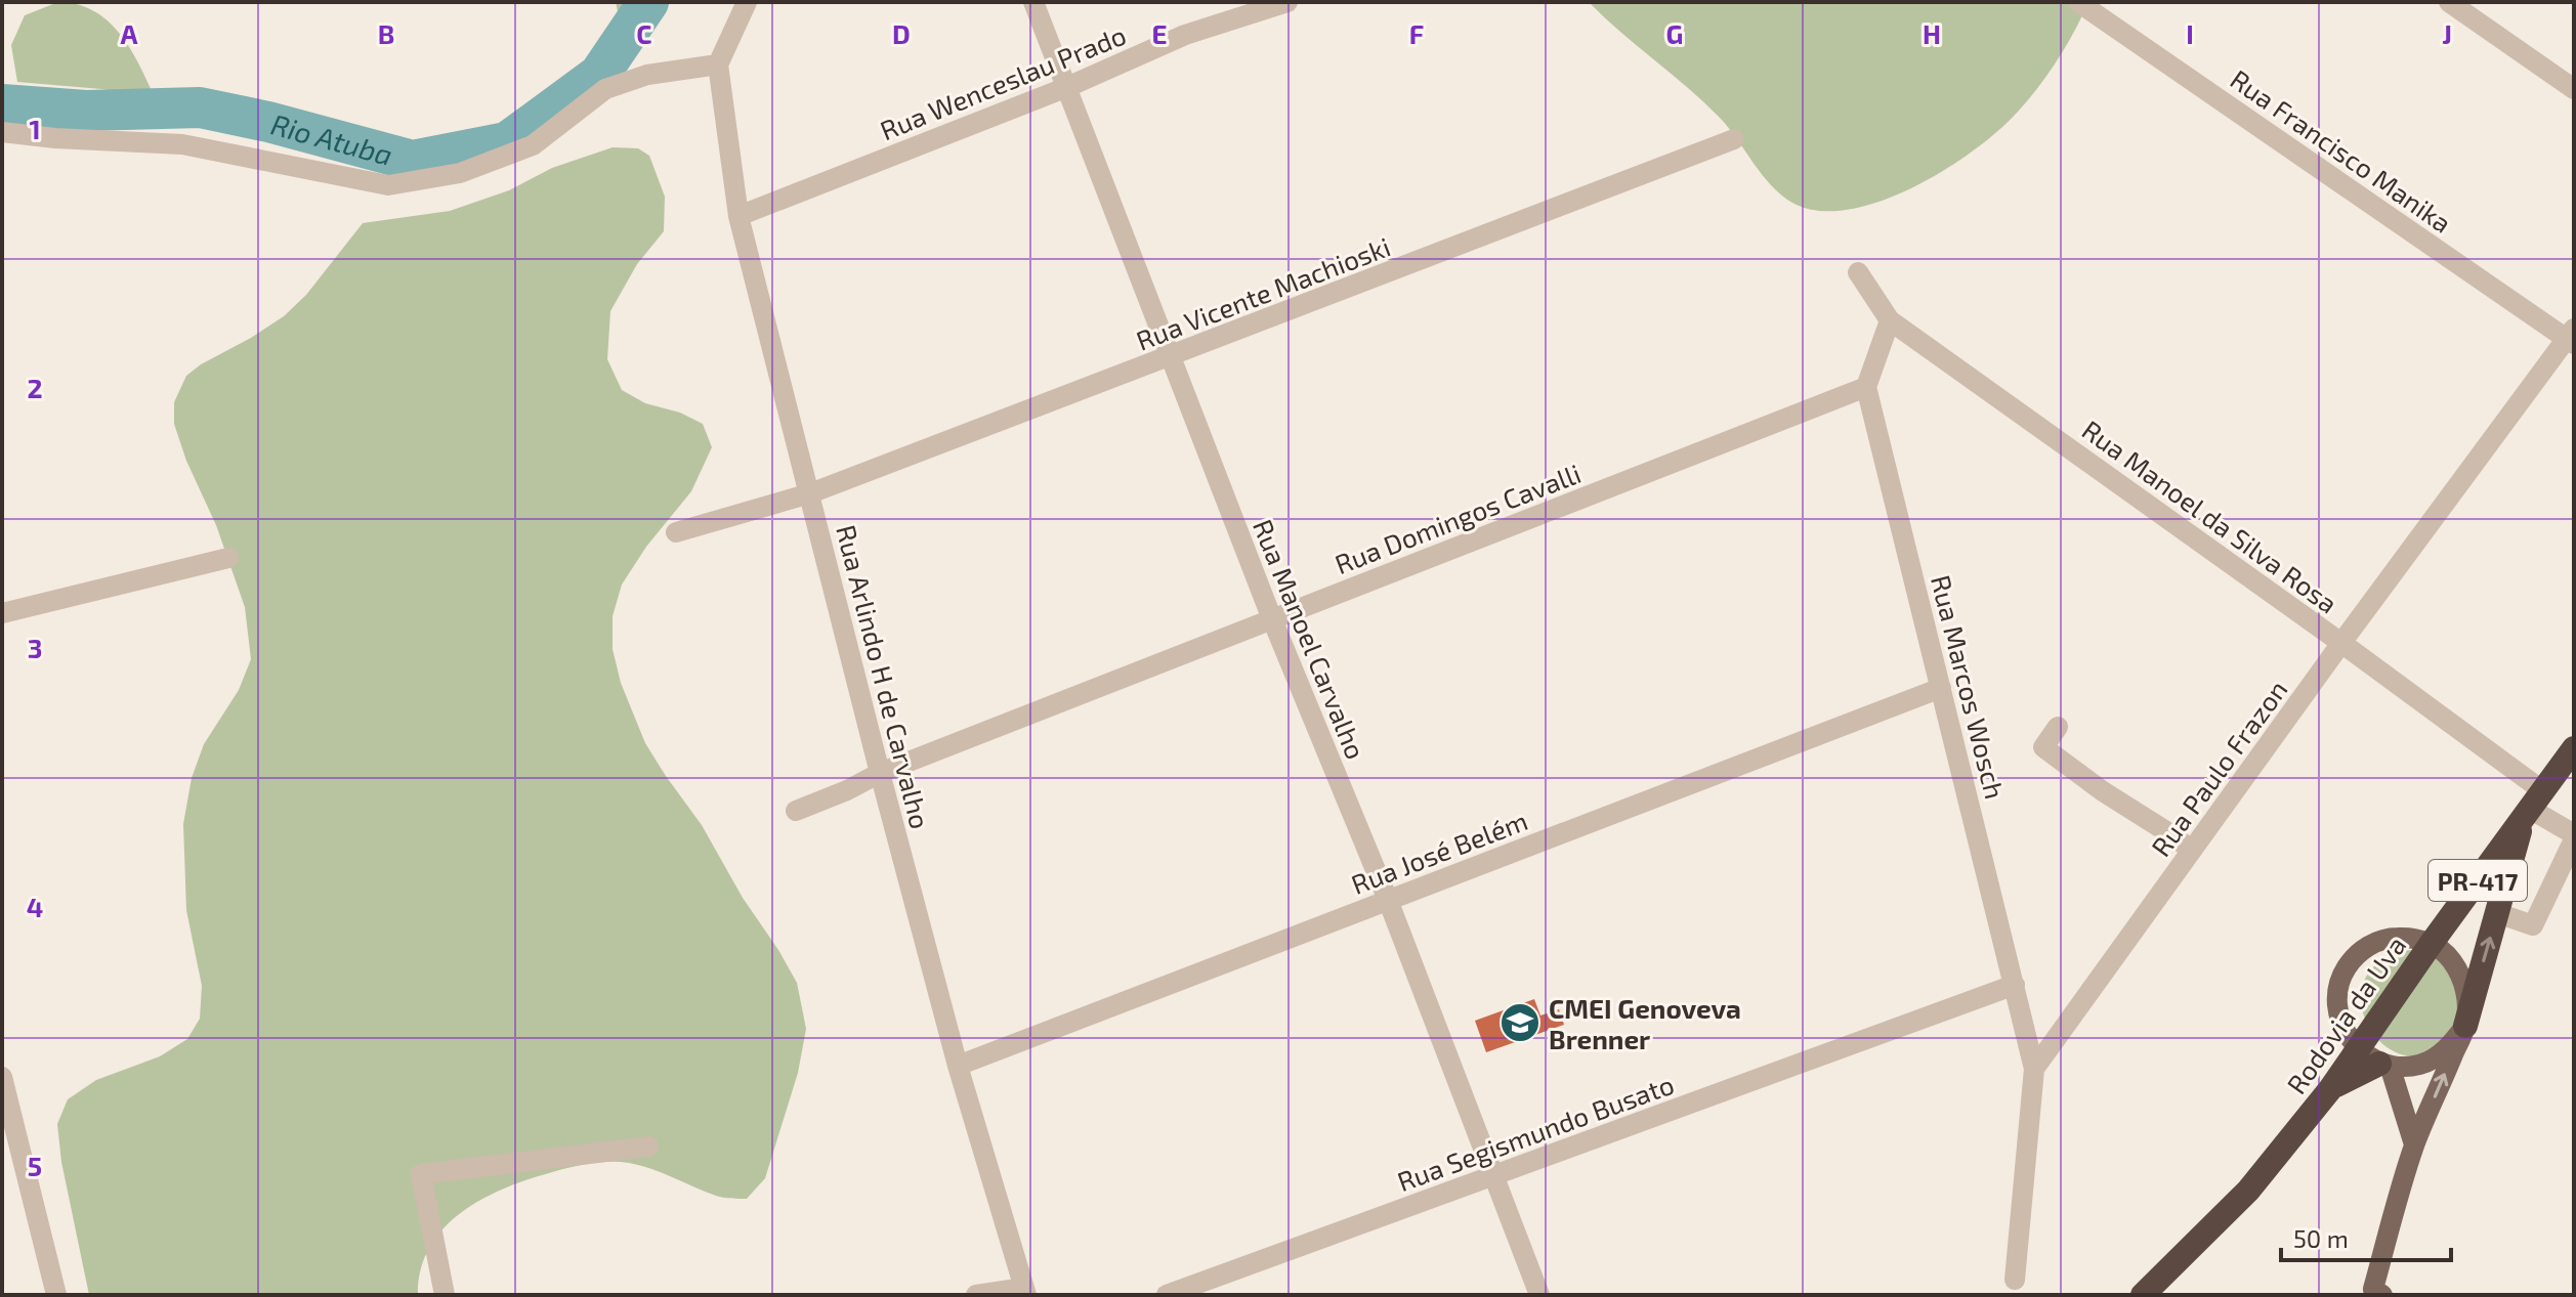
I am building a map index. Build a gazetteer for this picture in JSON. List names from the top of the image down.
{
  "streets": {
    "highway": ["PR-417", "Rodovia da Uva"],
    "street": [
      "Rua Wenceslau Prado",
      "Rua Francisco Manika",
      "Rua Vicente Machioski",
      "Rua Manoel da Silva Rosa",
      "Rua Domingos Cavalli",
      "Rua Manoel Carvalho",
      "Rua Arlindo H de Carvalho",
      "Rua Marcos Wosch",
      "Rua Paulo Frazon",
      "Rua José Belém",
      "Rua Segismundo Busato"
    ]
  },
  "crossings": [
    ["Rua Wenceslau Prado", "Rua Manoel Carvalho"],
    ["Rua Wenceslau Prado", "Rua Arlindo H de Carvalho"],
    ["Rua Francisco Manika", "Rua Paulo Frazon"],
    ["Rua Vicente Machioski", "Rua Manoel Carvalho"],
    ["Rua Vicente Machioski", "Rua Arlindo H de Carvalho"],
    ["Rua Manoel da Silva Rosa", "Rua Paulo Frazon"],
    ["Rua Manoel da Silva Rosa", "Rodovia da Uva"],
    ["Rua Domingos Cavalli", "Rua Manoel Carvalho"],
    ["Rua Domingos Cavalli", "Rua Arlindo H de Carvalho"],
    ["Rua Domingos Cavalli", "Rua Marcos Wosch"],
    ["Rua Manoel Carvalho", "Rua José Belém"],
    ["Rua Manoel Carvalho", "Rua Segismundo Busato"],
    ["Rua Arlindo H de Carvalho", "Rua José Belém"],
    ["Rua Marcos Wosch", "Rua Paulo Frazon"],
    ["Rua Marcos Wosch", "Rua José Belém"],
    ["Rua Marcos Wosch", "Rua Segismundo Busato"]
  ],
  "water": ["Rio Atuba"],
  "places": {
    "school or university": ["CMEI Genoveva Brenner"]
  },
  "scale_bar": "50 m",
  "grid": {
    "columns": [
      "A",
      "B",
      "C",
      "D",
      "E",
      "F",
      "G",
      "H",
      "I",
      "J"
    ],
    "rows": [
      "1",
      "2",
      "3",
      "4",
      "5"
    ]
  }
}
